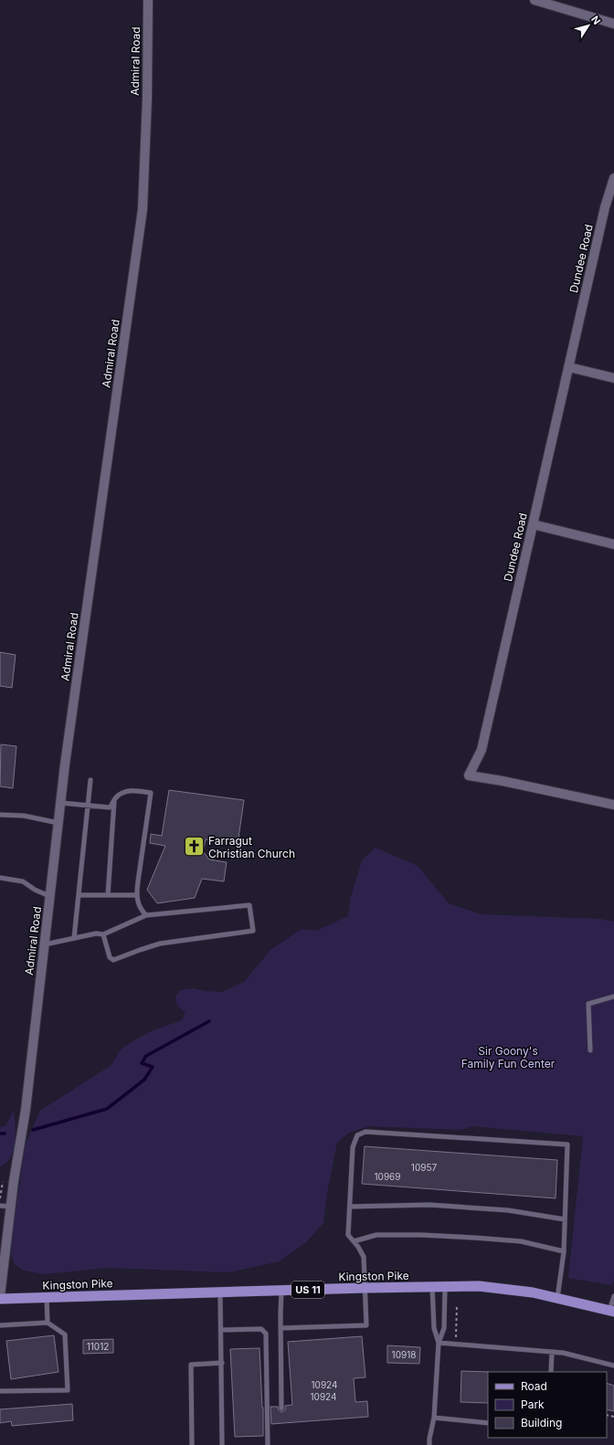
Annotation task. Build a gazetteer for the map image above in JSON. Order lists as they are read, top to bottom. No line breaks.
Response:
{"streets":{"main road":["Kingston Pike","US 11"],"street":["Admiral Road","Dundee Road"]},"crossings":[["Admiral Road","Kingston Pike"]],"parks":["Sir Goony's Family Fun Center"],"places":{"church":["Farragut Christian Church"]},"house_numbers":["10957","10969","11012","10918","10924","10924"],"legend":["Road","Park","Building"],"north":"top right"}
